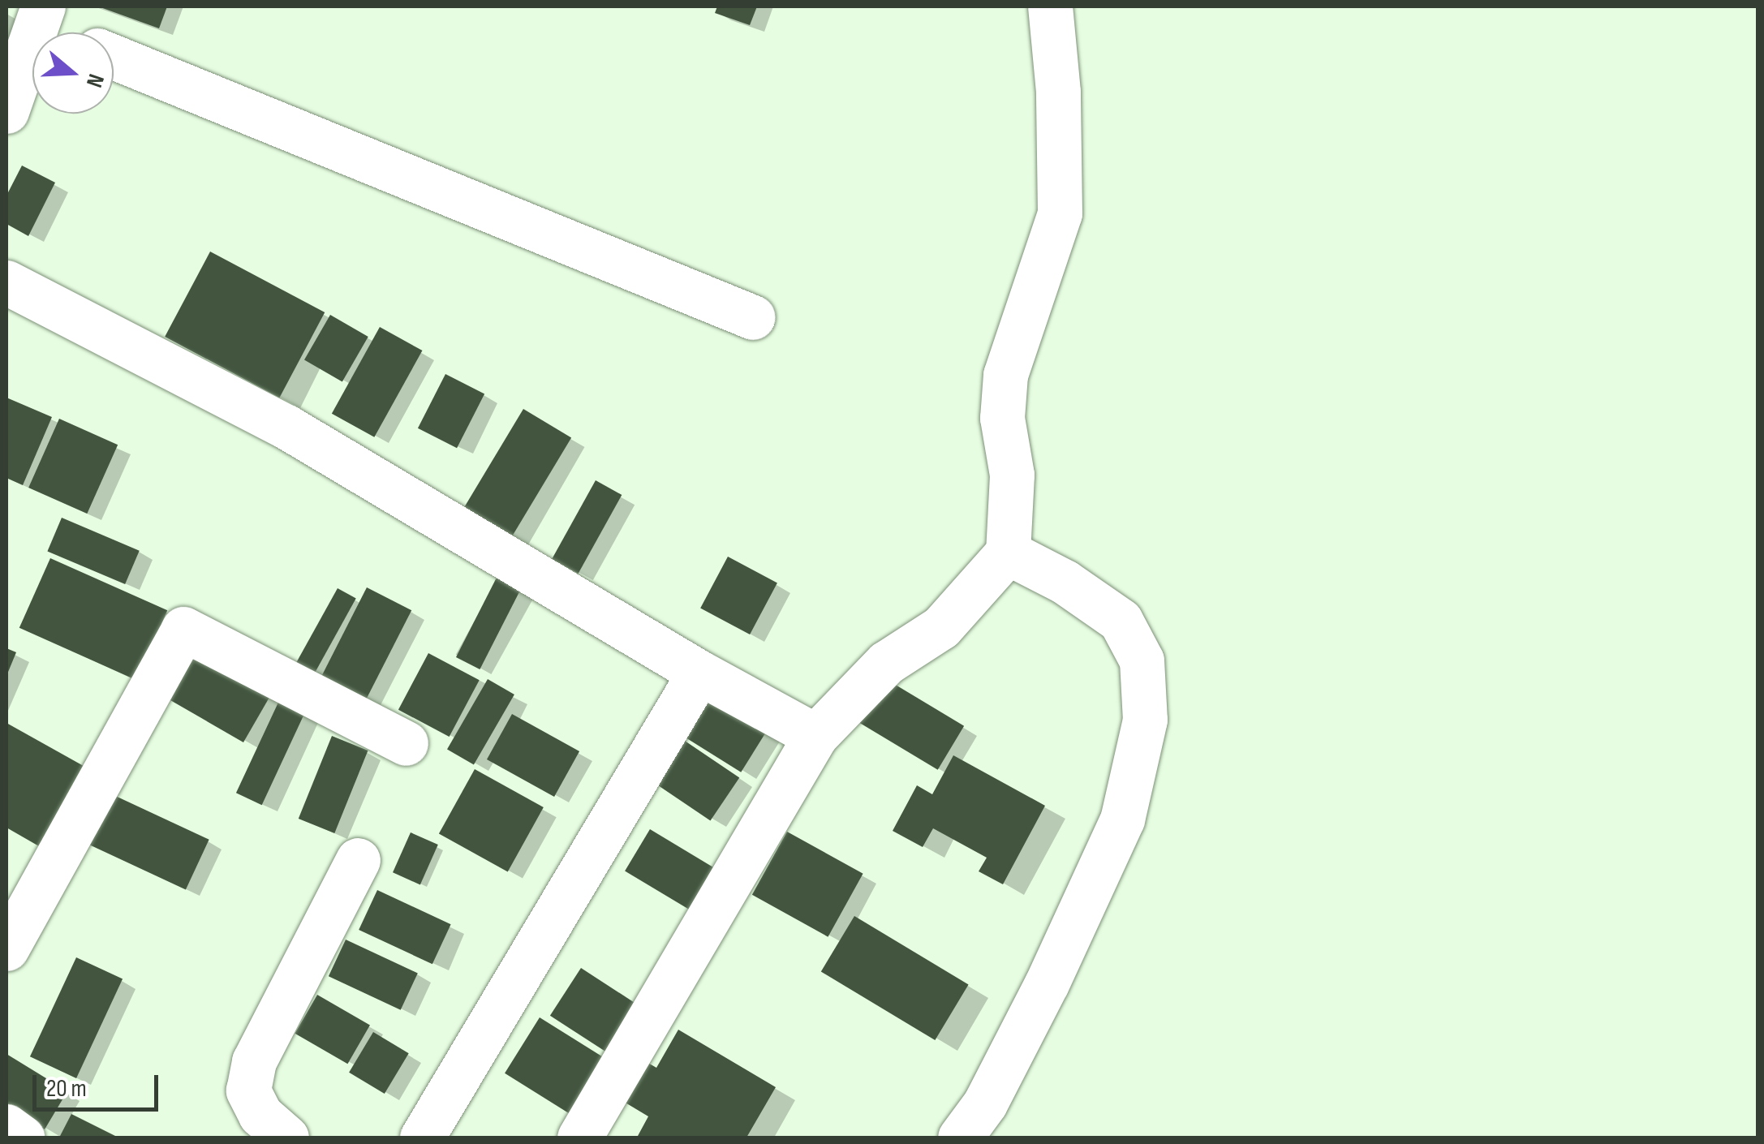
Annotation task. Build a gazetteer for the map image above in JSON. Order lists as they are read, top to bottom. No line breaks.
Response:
{"scale_bar":"20 m","north":"right"}
